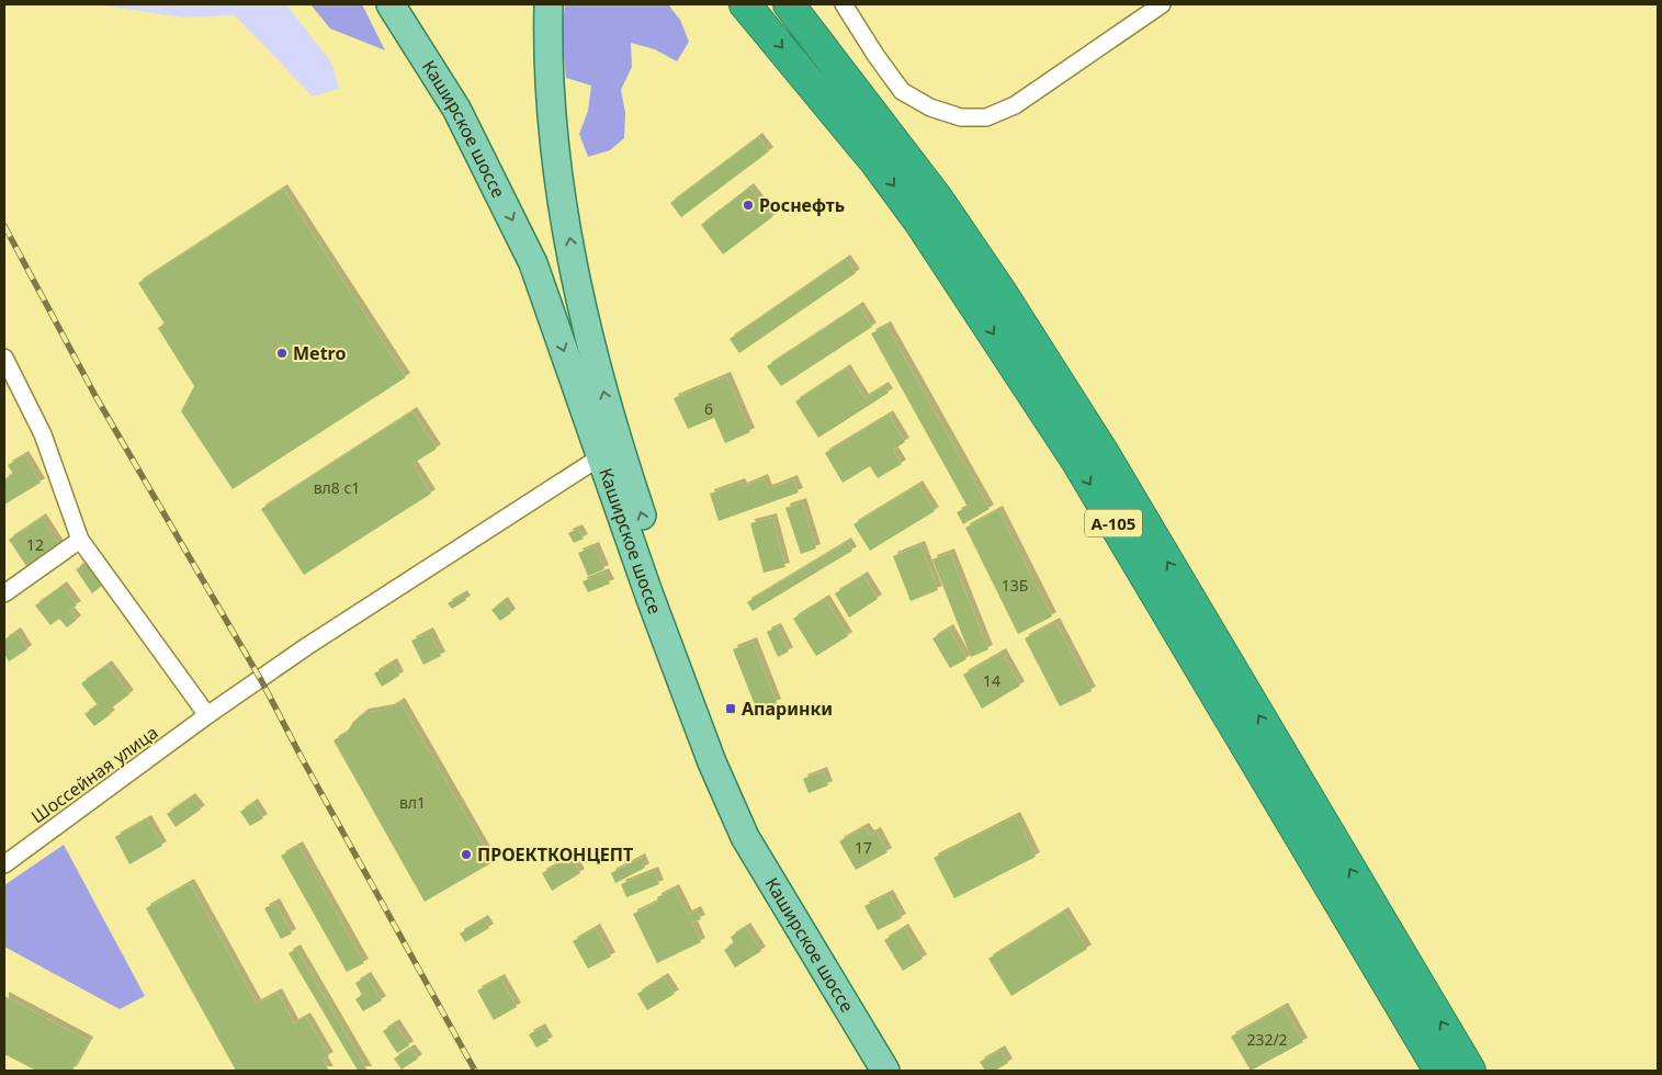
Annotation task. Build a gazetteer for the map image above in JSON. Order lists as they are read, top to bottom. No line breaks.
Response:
{"streets":{"highway":["А-105"],"main road":["Каширское шоссе"],"street":["Шоссейная улица"]},"crossings":[["Каширское шоссе","Шоссейная улица"]],"places":{"other":["Роснефть","Metro","ПРОЕКТКОНЦЕПТ"],"transit":["Апаринки"]},"house_numbers":["6","вл8 с1","12","13Б","14","вл1","17","232/2"]}
